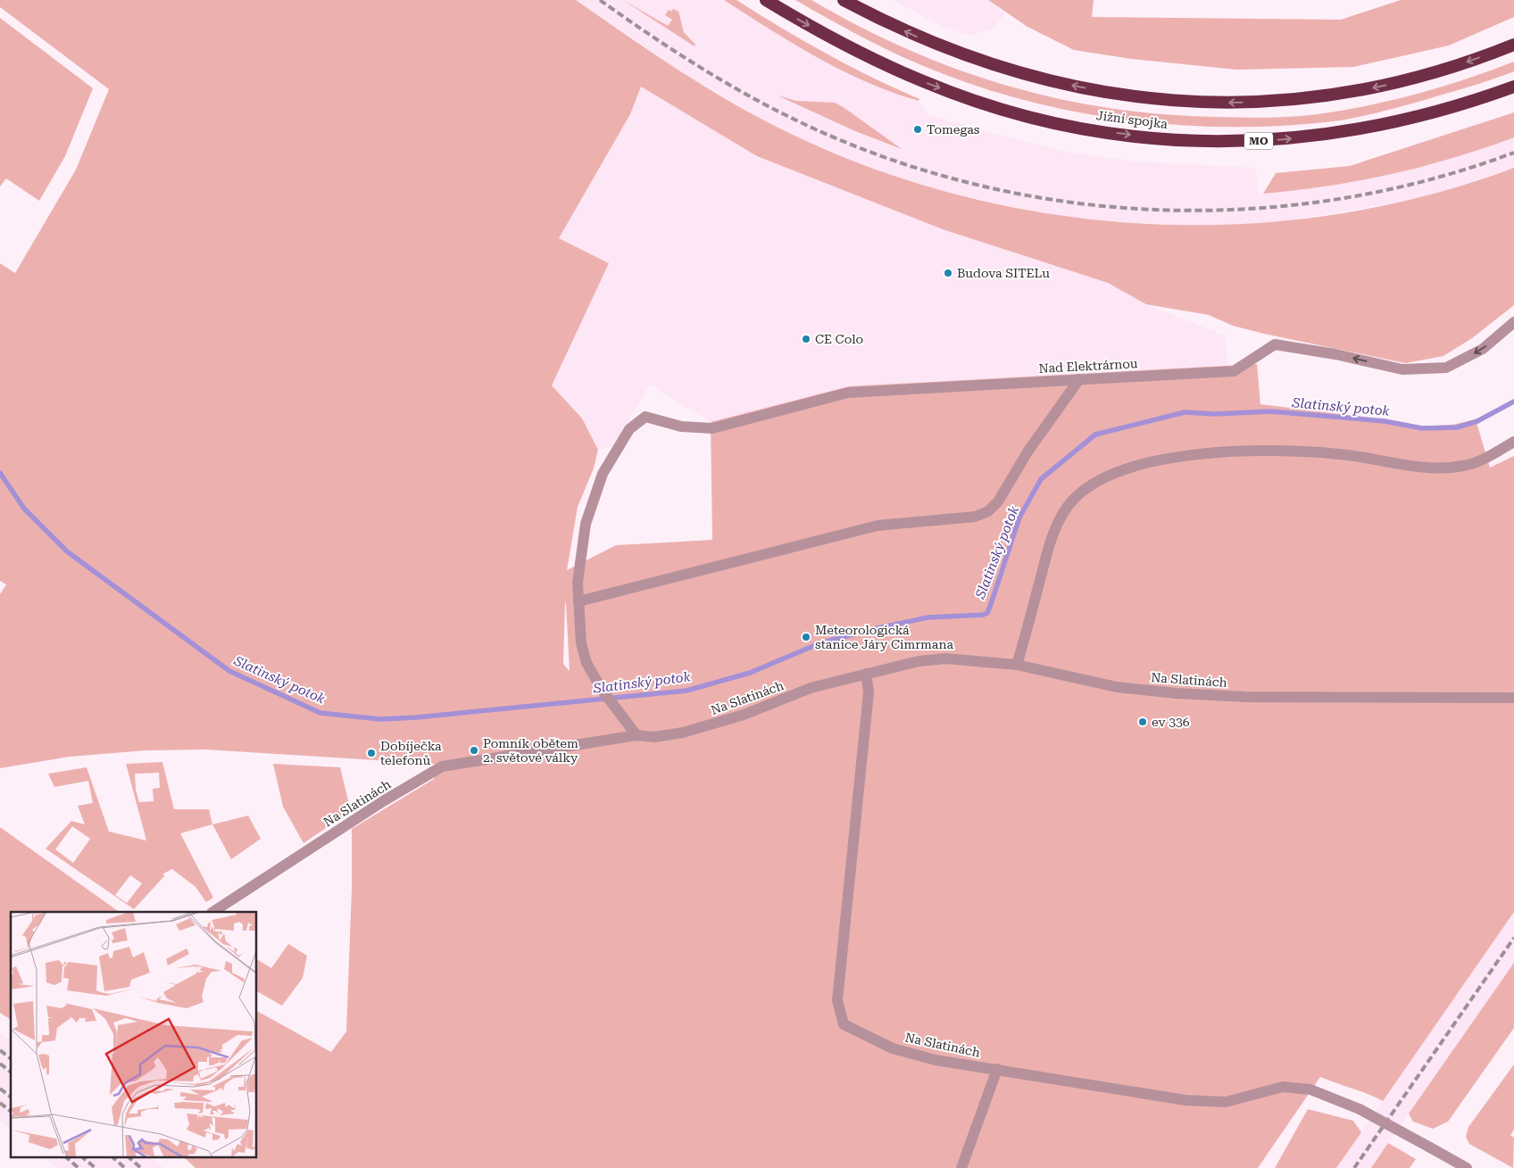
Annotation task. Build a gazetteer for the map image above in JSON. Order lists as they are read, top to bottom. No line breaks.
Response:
{"streets":{"highway":["Jižní spojka","MO"],"street":["Nad Elektrárnou","Na Slatinách"]},"one_way":["Nad Elektrárnou"],"water":["Slatinský potok"],"places":["Tomegas","Budova SITELu","CE Colo","Meteorologická stanice Járy Cimrmana","ev 336","Pomník obětem 2. světové války","Dobíječka telefonů"]}
